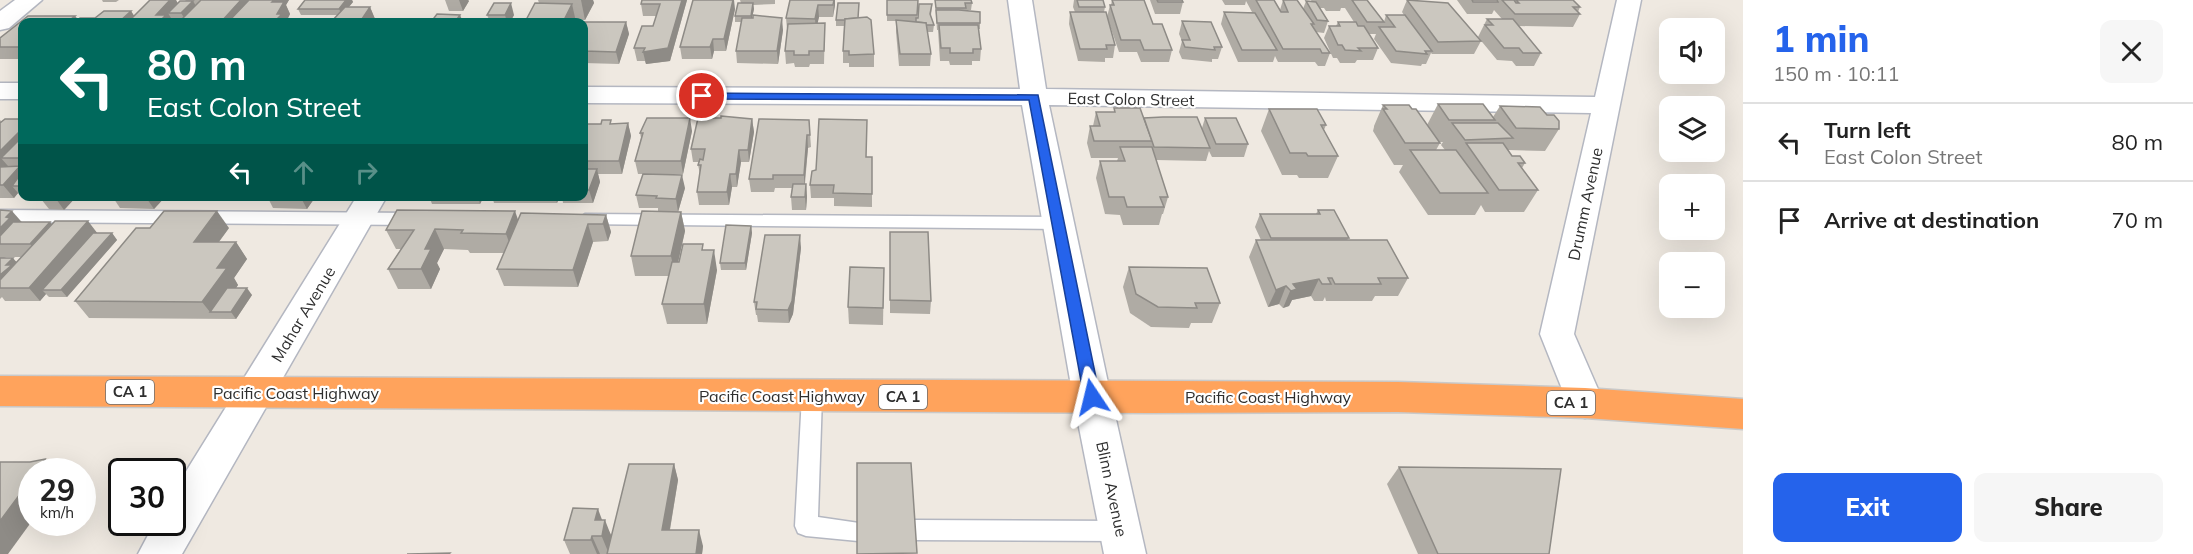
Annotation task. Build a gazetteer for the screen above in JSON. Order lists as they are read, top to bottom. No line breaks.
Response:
{"streets":{"highway":["CA 1","Pacific Coast Highway"],"street":["East Colon Street","Drumm Avenue","Mahar Avenue","Blinn Avenue"]},"crossings":[["East Colon Street","Drumm Avenue"],["East Colon Street","Blinn Avenue"],["Drumm Avenue","Pacific Coast Highway"],["Mahar Avenue","Pacific Coast Highway"],["Pacific Coast Highway","Blinn Avenue"]],"page":{"heading":["1 min","150 m · 10:11"],"map_buttons":["+","−"],"turn":["80 m","East Colon Street"],"list":[{"name":"Turn left","note":"East Colon Street","value":"80 m"},{"name":"Arrive at destination","value":"70 m"}],"speed":"29 km/h","limit":"30","buttons":["Exit","Share"]}}
